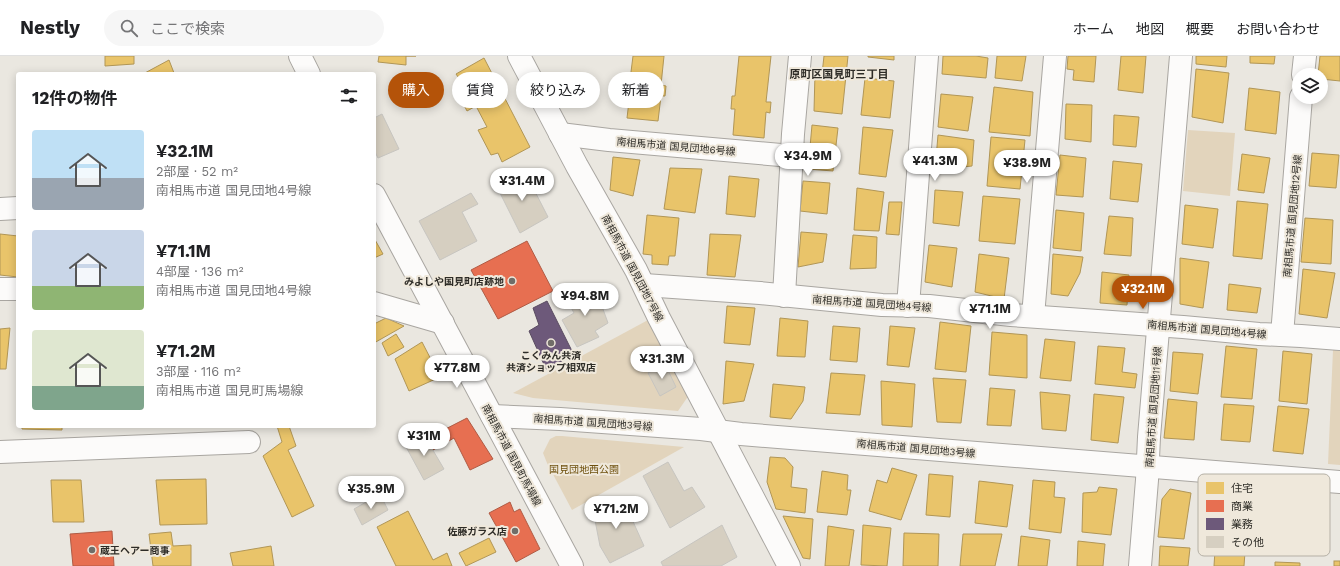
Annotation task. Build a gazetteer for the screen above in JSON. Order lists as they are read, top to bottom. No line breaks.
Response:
{"streets":{"street":["南相馬市道 国見団地6号線","南相馬市道 国見団地12号線","南相馬市道 国見団地7号線","南相馬市道 国見団地4号線","南相馬市道 国見団地11号線","南相馬市道 国見団地3号線","南相馬市道 国見町馬場線"]},"crossings":[["南相馬市道 国見団地6号線","南相馬市道 国見団地7号線"],["南相馬市道 国見団地12号線","南相馬市道 国見団地4号線"],["南相馬市道 国見団地7号線","南相馬市道 国見団地4号線"],["南相馬市道 国見団地7号線","南相馬市道 国見団地3号線"],["南相馬市道 国見団地4号線","南相馬市道 国見団地11号線"],["南相馬市道 国見団地11号線","南相馬市道 国見団地3号線"],["南相馬市道 国見団地3号線","南相馬市道 国見町馬場線"]],"districts":["原町区国見町三丁目"],"parks":["国見団地西公園"],"places":["みよしや国見町店跡地","こくみん共済 共済ショップ相双店","佐藤ガラス店","蔵王ヘアー商事"],"legend":["住宅","商業","業務","その他"],"page":{"header":"Nestly","search":"ここで検索","nav":["ホーム","地図","概要","お問い合わせ"],"chip":["購入","賃貸","絞り込み","新着"],"heading":"12件の物件","list":[{"name":"¥32.1M","note":"2部屋 · 52 m² · 南相馬市道 国見団地4号線"},{"name":"¥71.1M","note":"4部屋 · 136 m² · 南相馬市道 国見団地4号線"},{"name":"¥71.2M","note":"3部屋 · 116 m² · 南相馬市道 国見町馬場線"}],"price":["¥34.9M","¥41.3M","¥38.9M","¥31.4M","¥32.1M","¥94.8M","¥71.1M","¥31.3M","¥77.8M","¥31M","¥35.9M","¥71.2M"]}}
